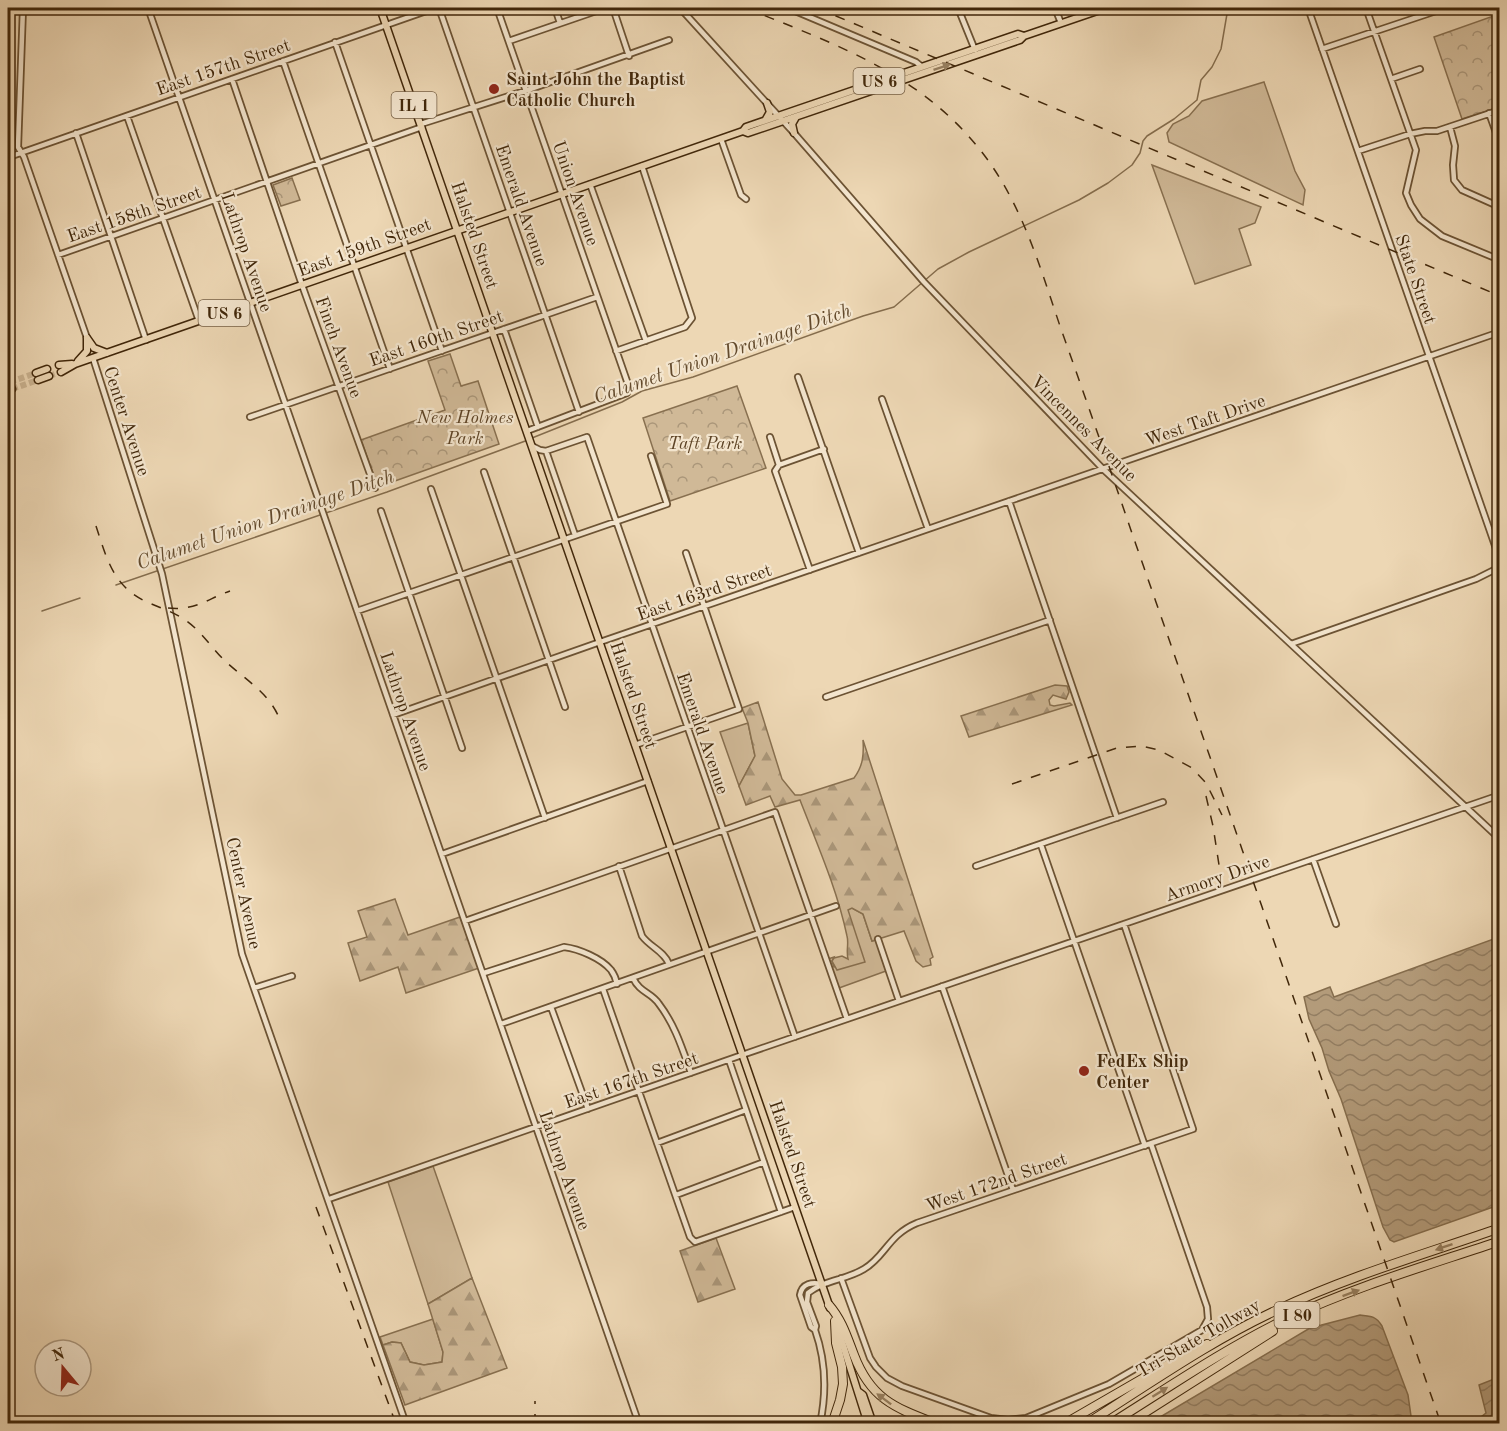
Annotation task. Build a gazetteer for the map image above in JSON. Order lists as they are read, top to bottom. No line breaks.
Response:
{"streets":{"highway":["I 80","Tri-State Tollway"],"main road":["US 6","IL 1","Halsted Street","East 159th Street"],"street":["East 157th Street","Union Avenue","Emerald Avenue","East 158th Street","Lathrop Avenue","State Street","East 160th Street","Finch Avenue","West Taft Drive","Center Avenue","Vincennes Avenue","East 163rd Street","Armory Drive","East 167th Street","West 172nd Street"]},"crossings":[["East 157th Street","Emerald Avenue"],["East 157th Street","Halsted Street"],["East 157th Street","Lathrop Avenue"],["East 157th Street","Finch Avenue"],["US 6","East 159th Street"],["US 6","Vincennes Avenue"],["Union Avenue","Emerald Avenue"],["Union Avenue","East 158th Street"],["Union Avenue","East 159th Street"],["Union Avenue","East 160th Street"],["Emerald Avenue","East 158th Street"],["Emerald Avenue","East 159th Street"],["Emerald Avenue","East 160th Street"],["Emerald Avenue","East 163rd Street"],["Emerald Avenue","East 167th Street"],["East 158th Street","Halsted Street"],["East 158th Street","Lathrop Avenue"],["East 158th Street","Finch Avenue"],["Halsted Street","East 159th Street"],["Halsted Street","East 160th Street"],["Halsted Street","East 163rd Street"],["Halsted Street","East 167th Street"],["Halsted Street","West 172nd Street"],["East 159th Street","Lathrop Avenue"],["East 159th Street","Finch Avenue"],["East 159th Street","Center Avenue"],["Lathrop Avenue","East 160th Street"],["Lathrop Avenue","East 163rd Street"],["Lathrop Avenue","East 167th Street"],["State Street","West Taft Drive"],["East 160th Street","Finch Avenue"],["West Taft Drive","Vincennes Avenue"],["West Taft Drive","East 163rd Street"],["Center Avenue","East 167th Street"],["Vincennes Avenue","Armory Drive"],["Armory Drive","East 167th Street"],["Armory Drive","West 172nd Street"]],"water":["Calumet Union Drainage Ditch"],"parks":["New Holmes Park","Taft Park"],"places":["Saint John the Baptist Catholic Church","FedEx Ship Center"],"north":"top"}
